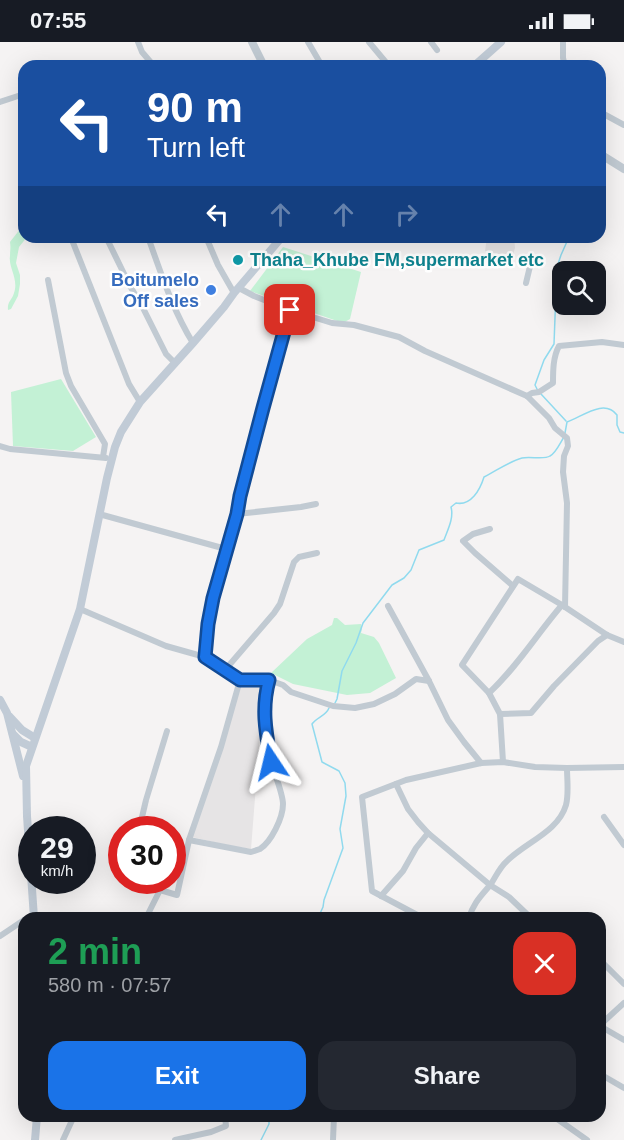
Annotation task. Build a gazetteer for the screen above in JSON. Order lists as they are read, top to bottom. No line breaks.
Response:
{"places":["Thaha_Khube FM,supermarket etc","Boitumelo Off sales"],"page":{"status":"07:55","turn":["90 m","Turn left"],"speed":"29 km/h","limit":"30","heading":["2 min","580 m · 07:57"],"buttons":["Exit","Share"]}}
